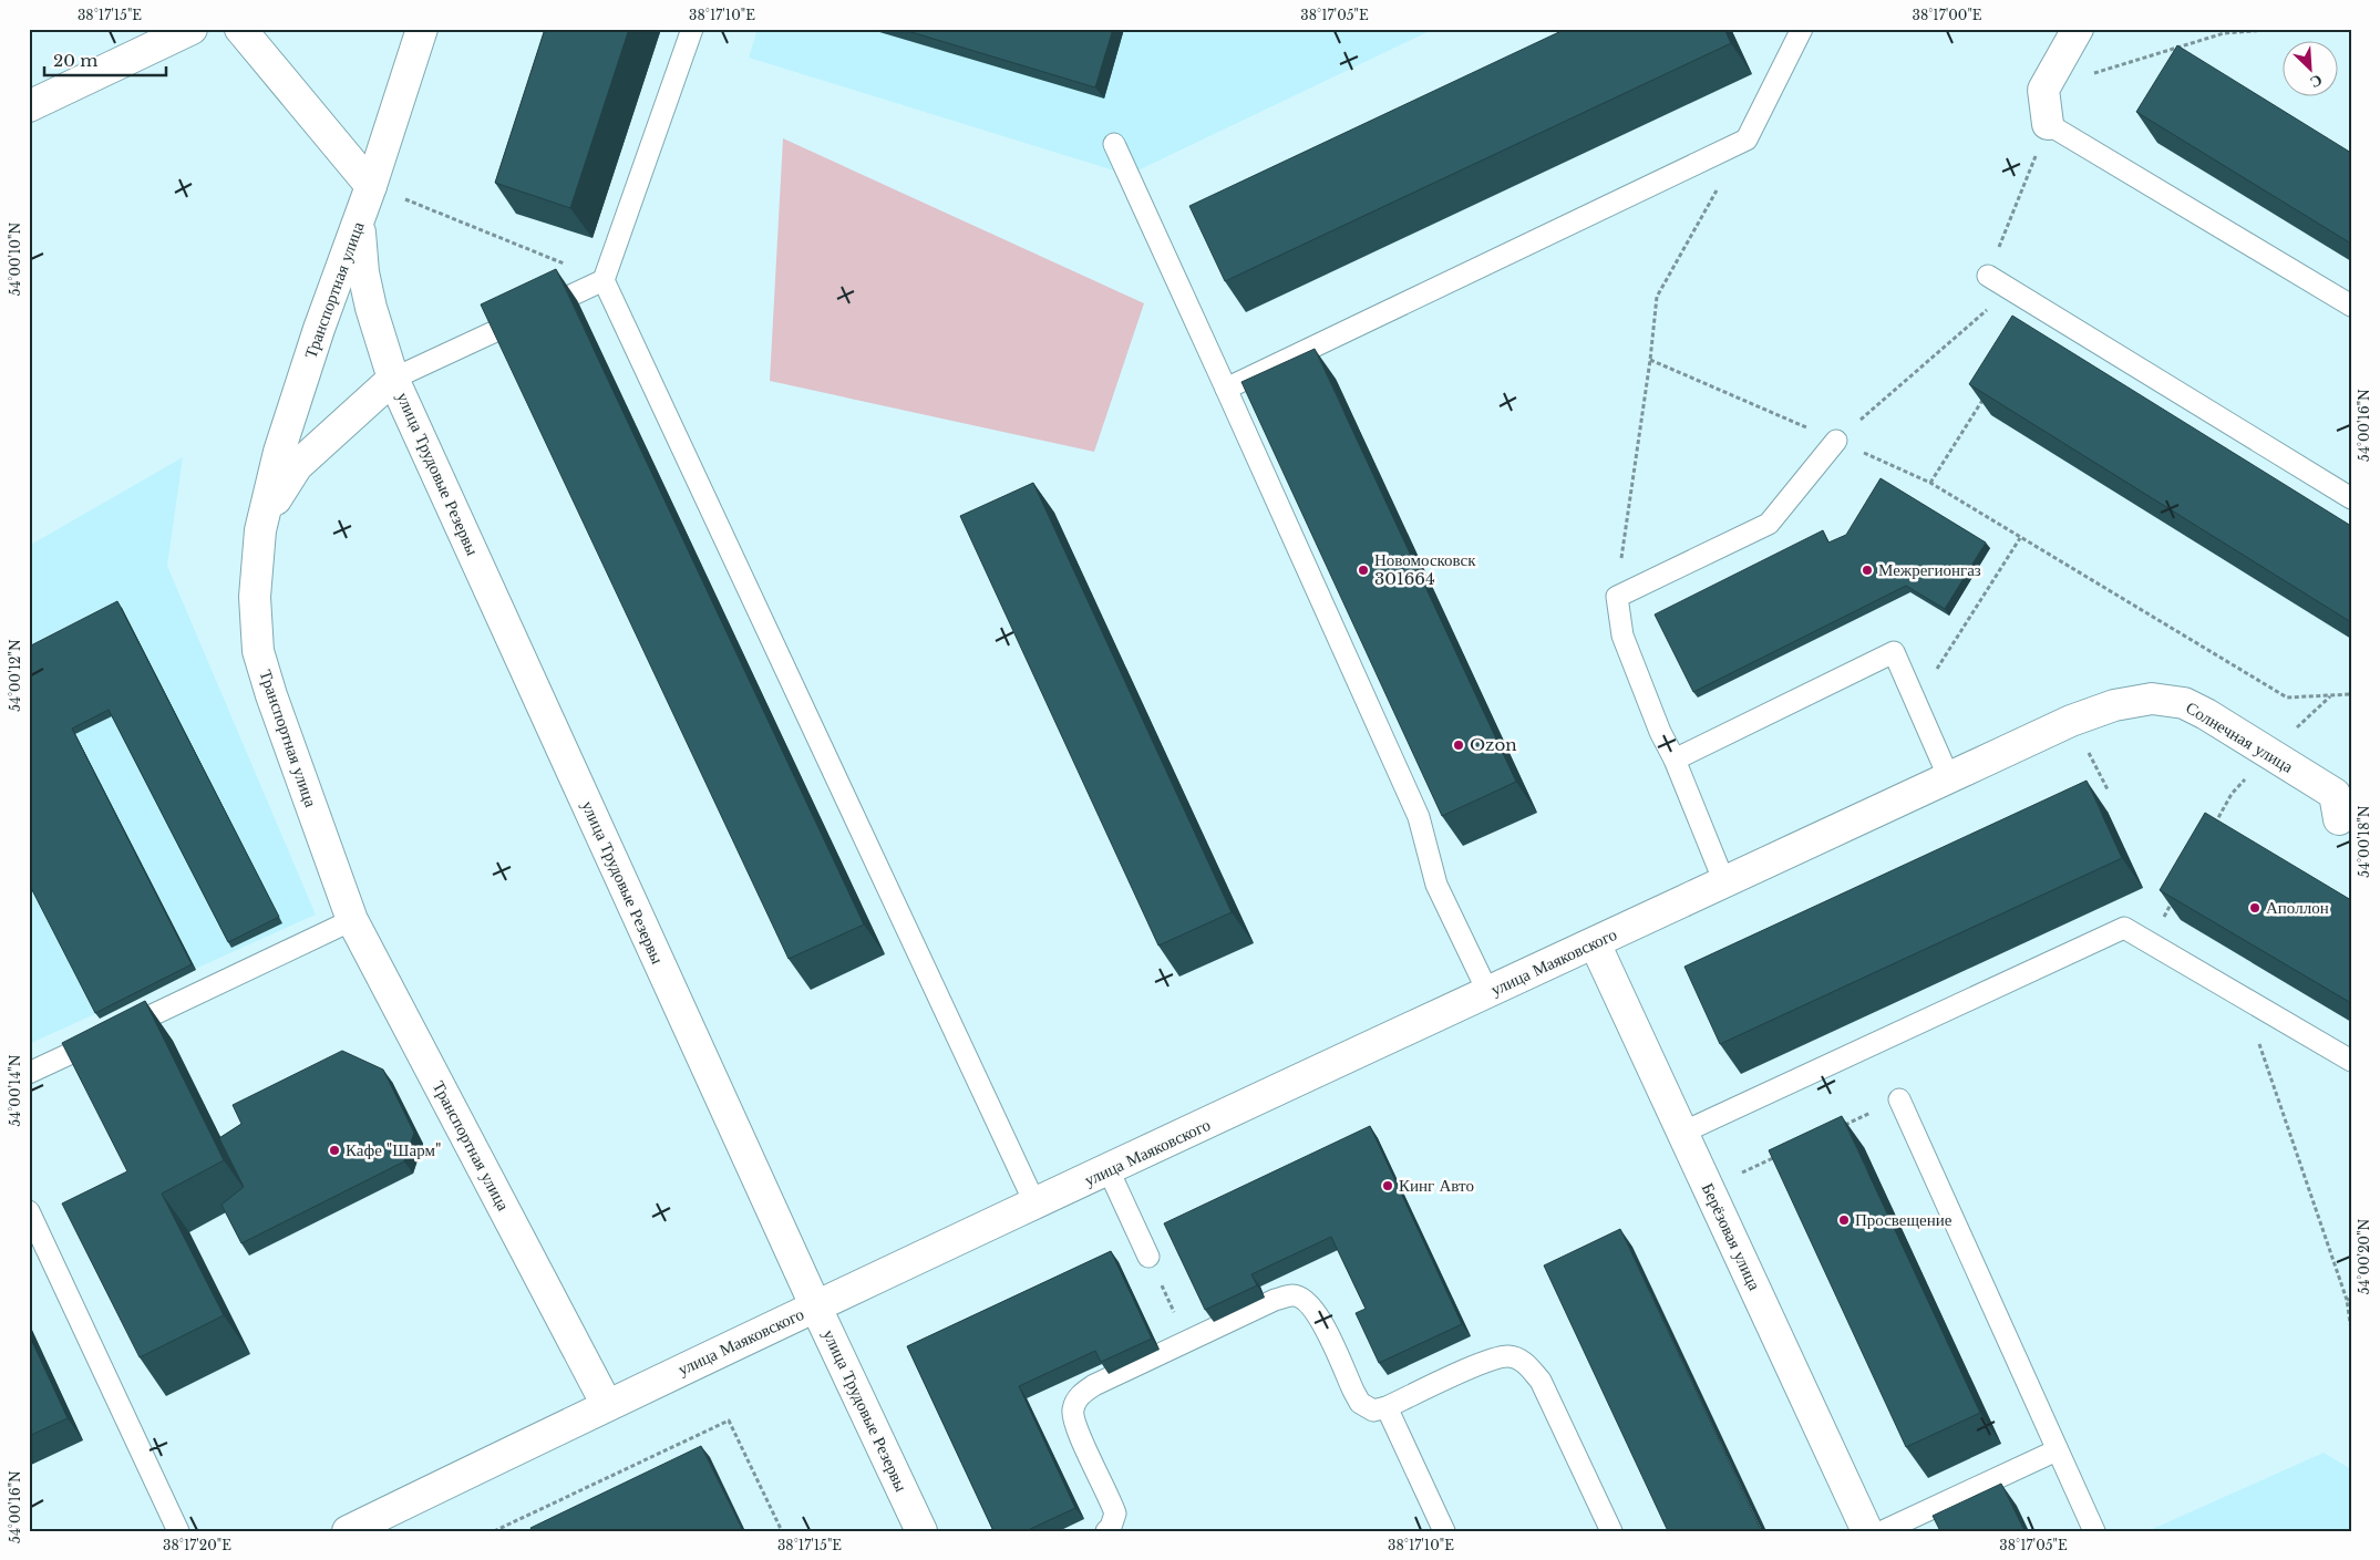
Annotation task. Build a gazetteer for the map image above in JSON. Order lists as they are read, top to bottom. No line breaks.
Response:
{"streets":{"street":["Транспортная улица","улица Трудовые Резервы","Солнечная улица","улица Маяковского","Берёзовая улица"]},"crossings":[["Транспортная улица","улица Трудовые Резервы"],["Транспортная улица","улица Маяковского"],["улица Трудовые Резервы","улица Маяковского"],["Солнечная улица","улица Маяковского"],["улица Маяковского","Берёзовая улица"]],"places":["Новомосковск 301664","Межрегионгаз","Ozon","Аполлон","Кафе \"Шарм\"","Кинг Авто","Просвещение"],"scale_bar":"20 m","north":"bottom right","coordinates":["38°17'15\"E","38°17'10\"E","38°17'05\"E","38°17'00\"E","54°00'10\"N","54°00'16\"N","54°00'12\"N","54°00'18\"N","54°00'14\"N","54°00'20\"N","38°17'20\"E"]}
